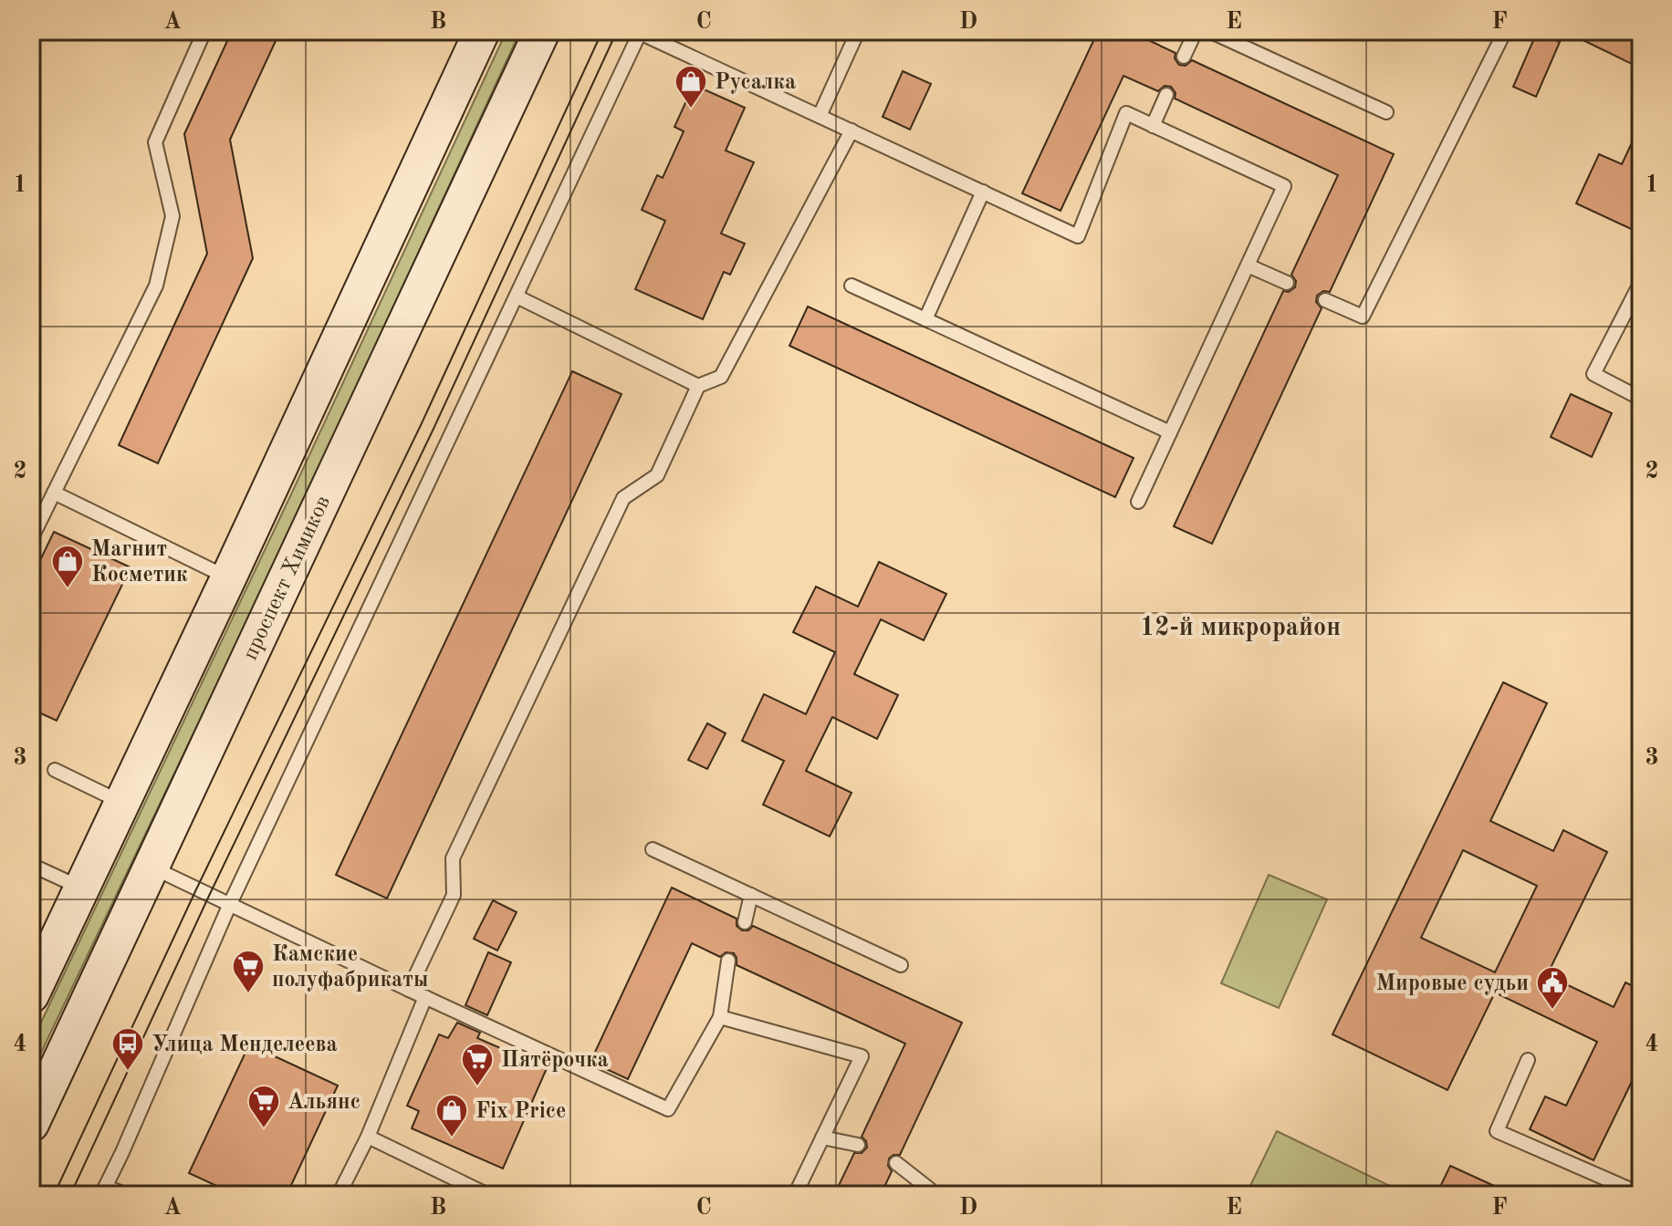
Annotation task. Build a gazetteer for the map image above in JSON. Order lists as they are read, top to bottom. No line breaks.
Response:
{"streets":{"main road":["проспект Химиков"]},"districts":["12-й микрорайон"],"places":{"shop":["Русалка","Магнит Косметик","Fix Price"],"supermarket":["Камские полуфабрикаты","Пятёрочка","Альянс"],"public building":["Мировые судьи"],"bus stop":["Улица Менделеева"]},"grid":{"columns":["A","B","C","D","E","F"],"rows":["1","2","3","4"]}}
